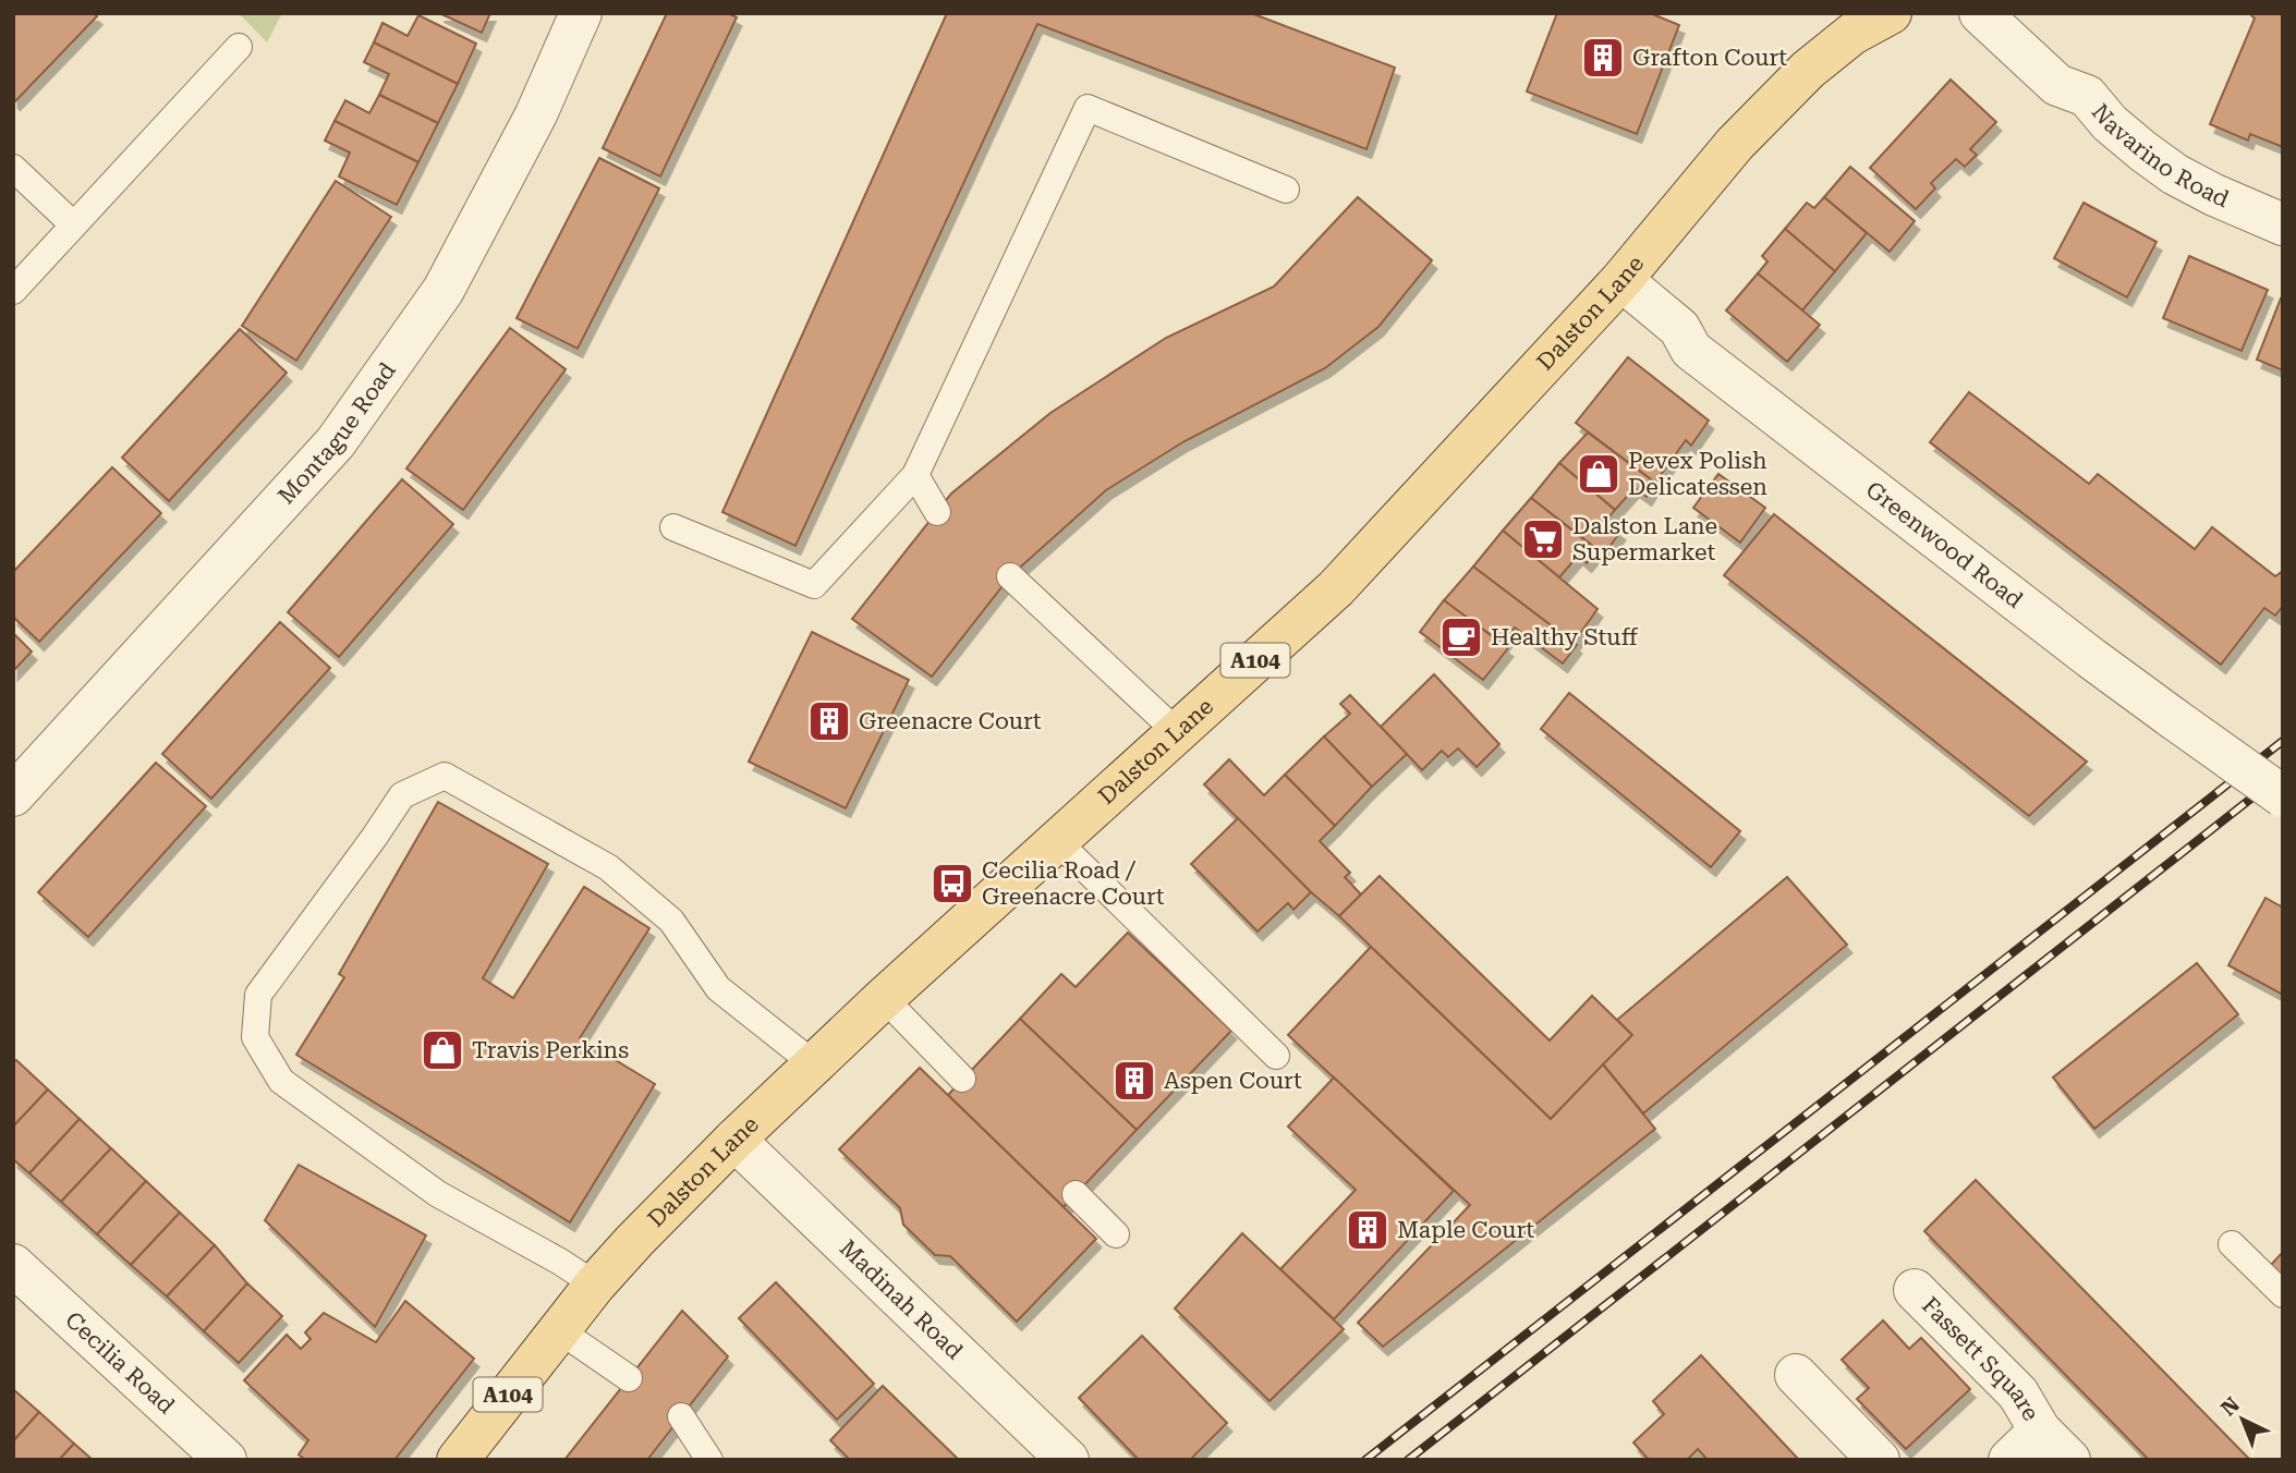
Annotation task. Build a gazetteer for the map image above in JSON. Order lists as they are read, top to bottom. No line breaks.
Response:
{"streets":{"main road":["Dalston Lane","A104"],"street":["Navarino Road","Montague Road","Greenwood Road","Madinah Road","Fassett Square","Cecilia Road"]},"crossings":[["Dalston Lane","Greenwood Road"],["Dalston Lane","Madinah Road"]],"places":{"building":["Grafton Court","Greenacre Court","Aspen Court","Maple Court"],"shop":["Pevex Polish Delicatessen","Travis Perkins"],"supermarket":["Dalston Lane Supermarket"],"cafe":["Healthy Stuff"],"bus stop":["Cecilia Road / Greenacre Court"]},"north":"top left"}
